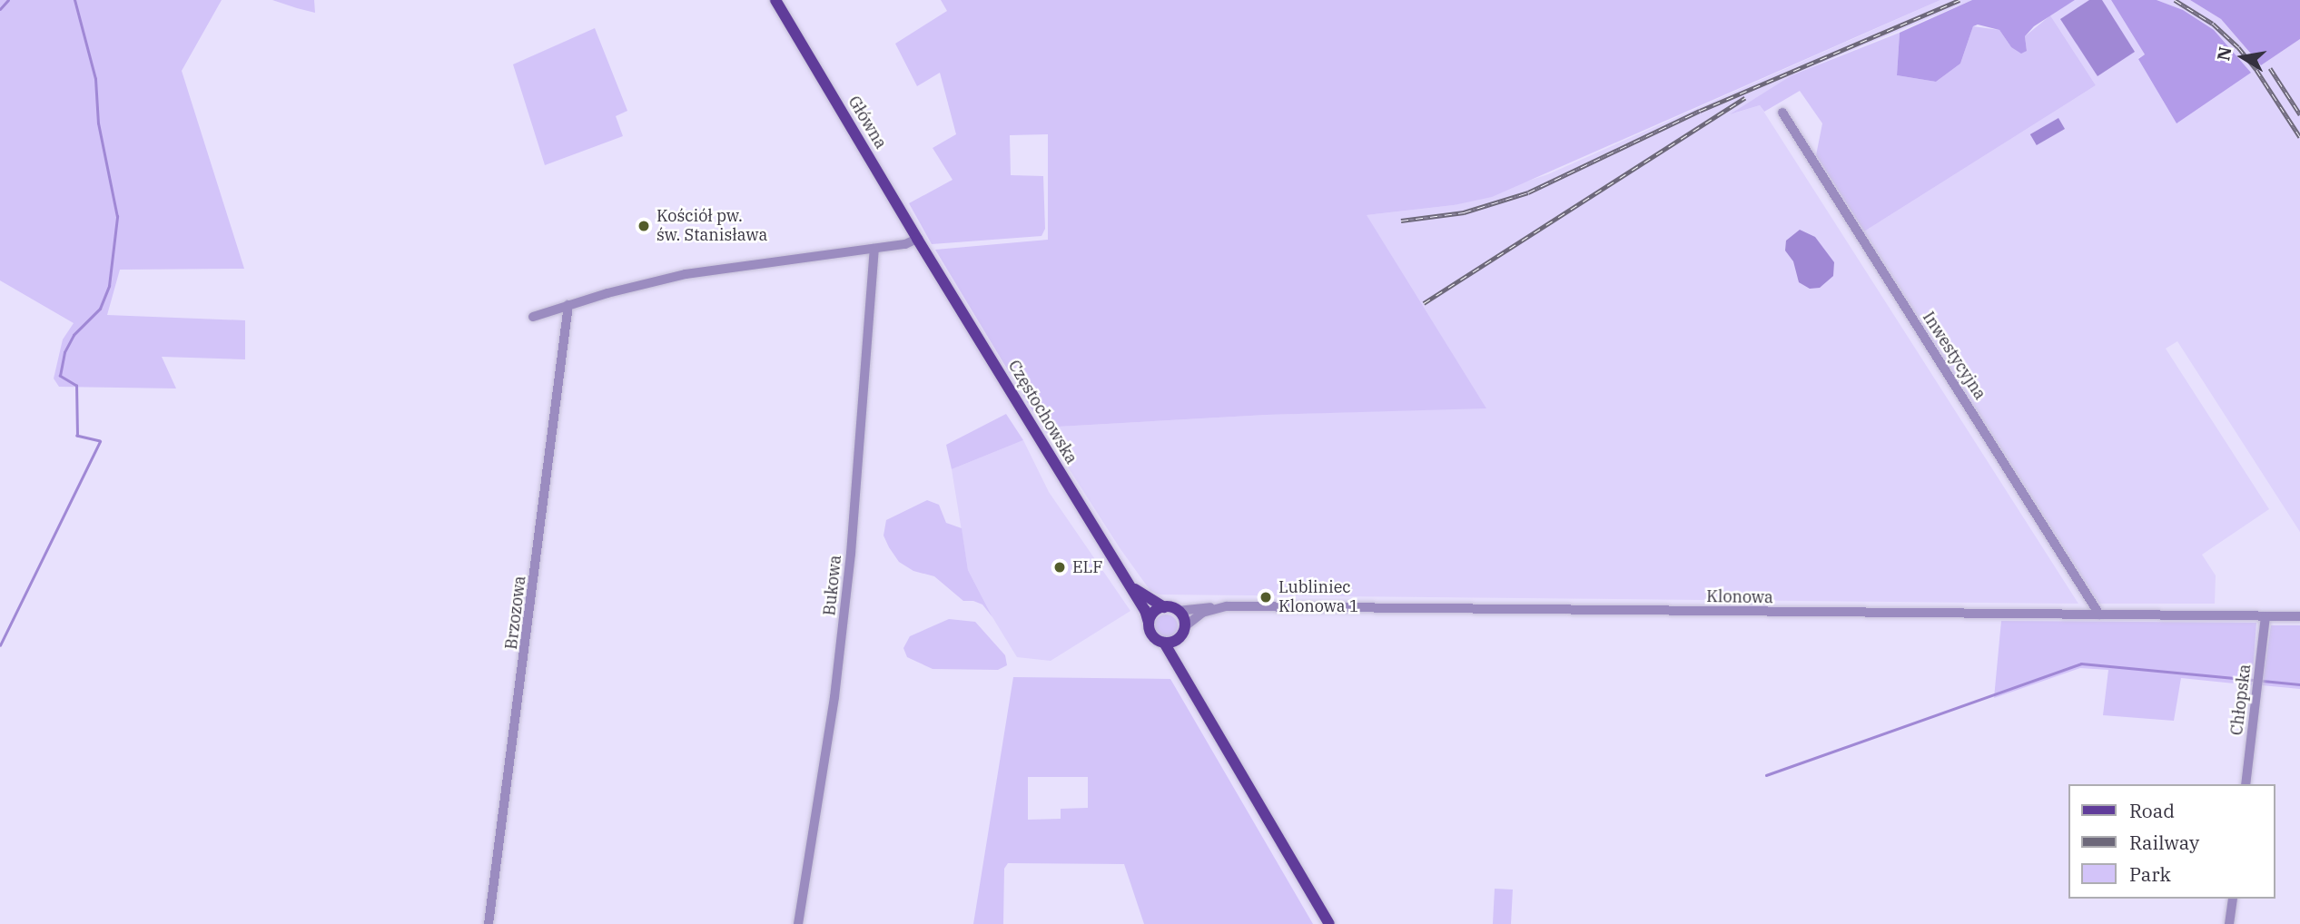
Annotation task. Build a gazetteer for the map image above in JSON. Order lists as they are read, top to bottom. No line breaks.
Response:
{"streets":{"main road":["Główna","Częstochowska"],"street":["Inwestycyjna","Bukowa","Klonowa","Brzozowa","Chłopska"]},"crossings":[["Główna","Częstochowska"],["Inwestycyjna","Klonowa"],["Częstochowska","Klonowa"],["Klonowa","Chłopska"]],"places":["Kościół pw. św. Stanisława","ELF","Lubliniec Klonowa 1"],"legend":["Road","Railway","Park"],"north":"left"}
